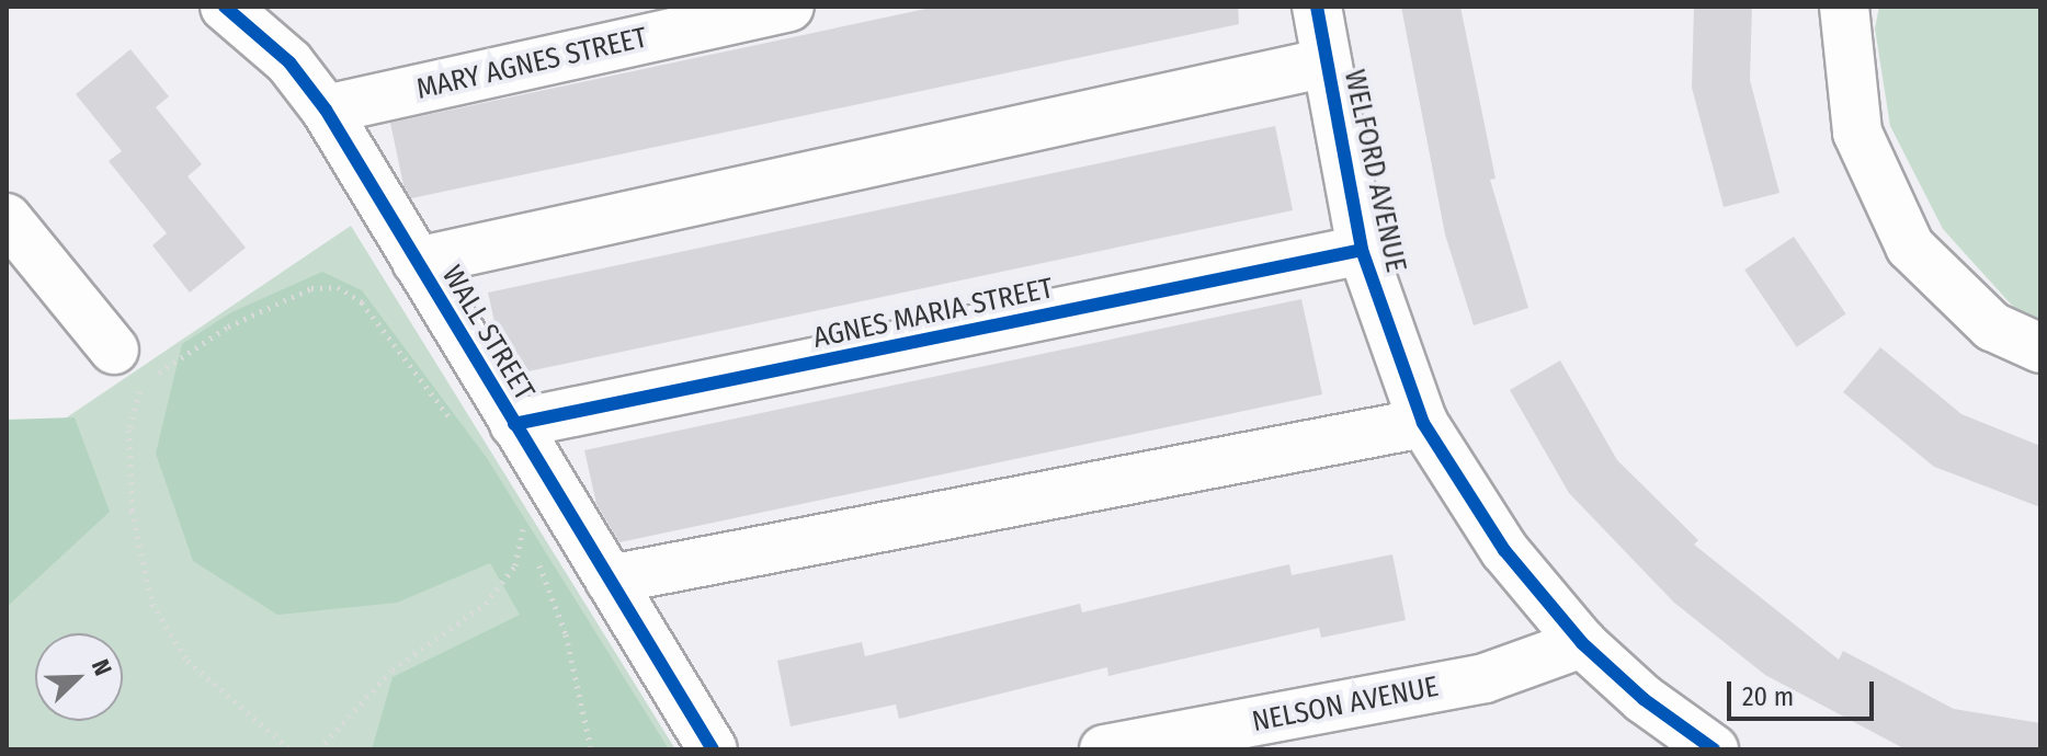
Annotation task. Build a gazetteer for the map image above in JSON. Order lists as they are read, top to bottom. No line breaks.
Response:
{"streets":{"street":["MARY AGNES STREET","WELFORD AVENUE","AGNES MARIA STREET","WALL STREET","NELSON AVENUE"]},"crossings":[["MARY AGNES STREET","WALL STREET"],["WELFORD AVENUE","AGNES MARIA STREET"],["WELFORD AVENUE","NELSON AVENUE"],["AGNES MARIA STREET","WALL STREET"]],"scale_bar":"20 m","north":"top right"}
